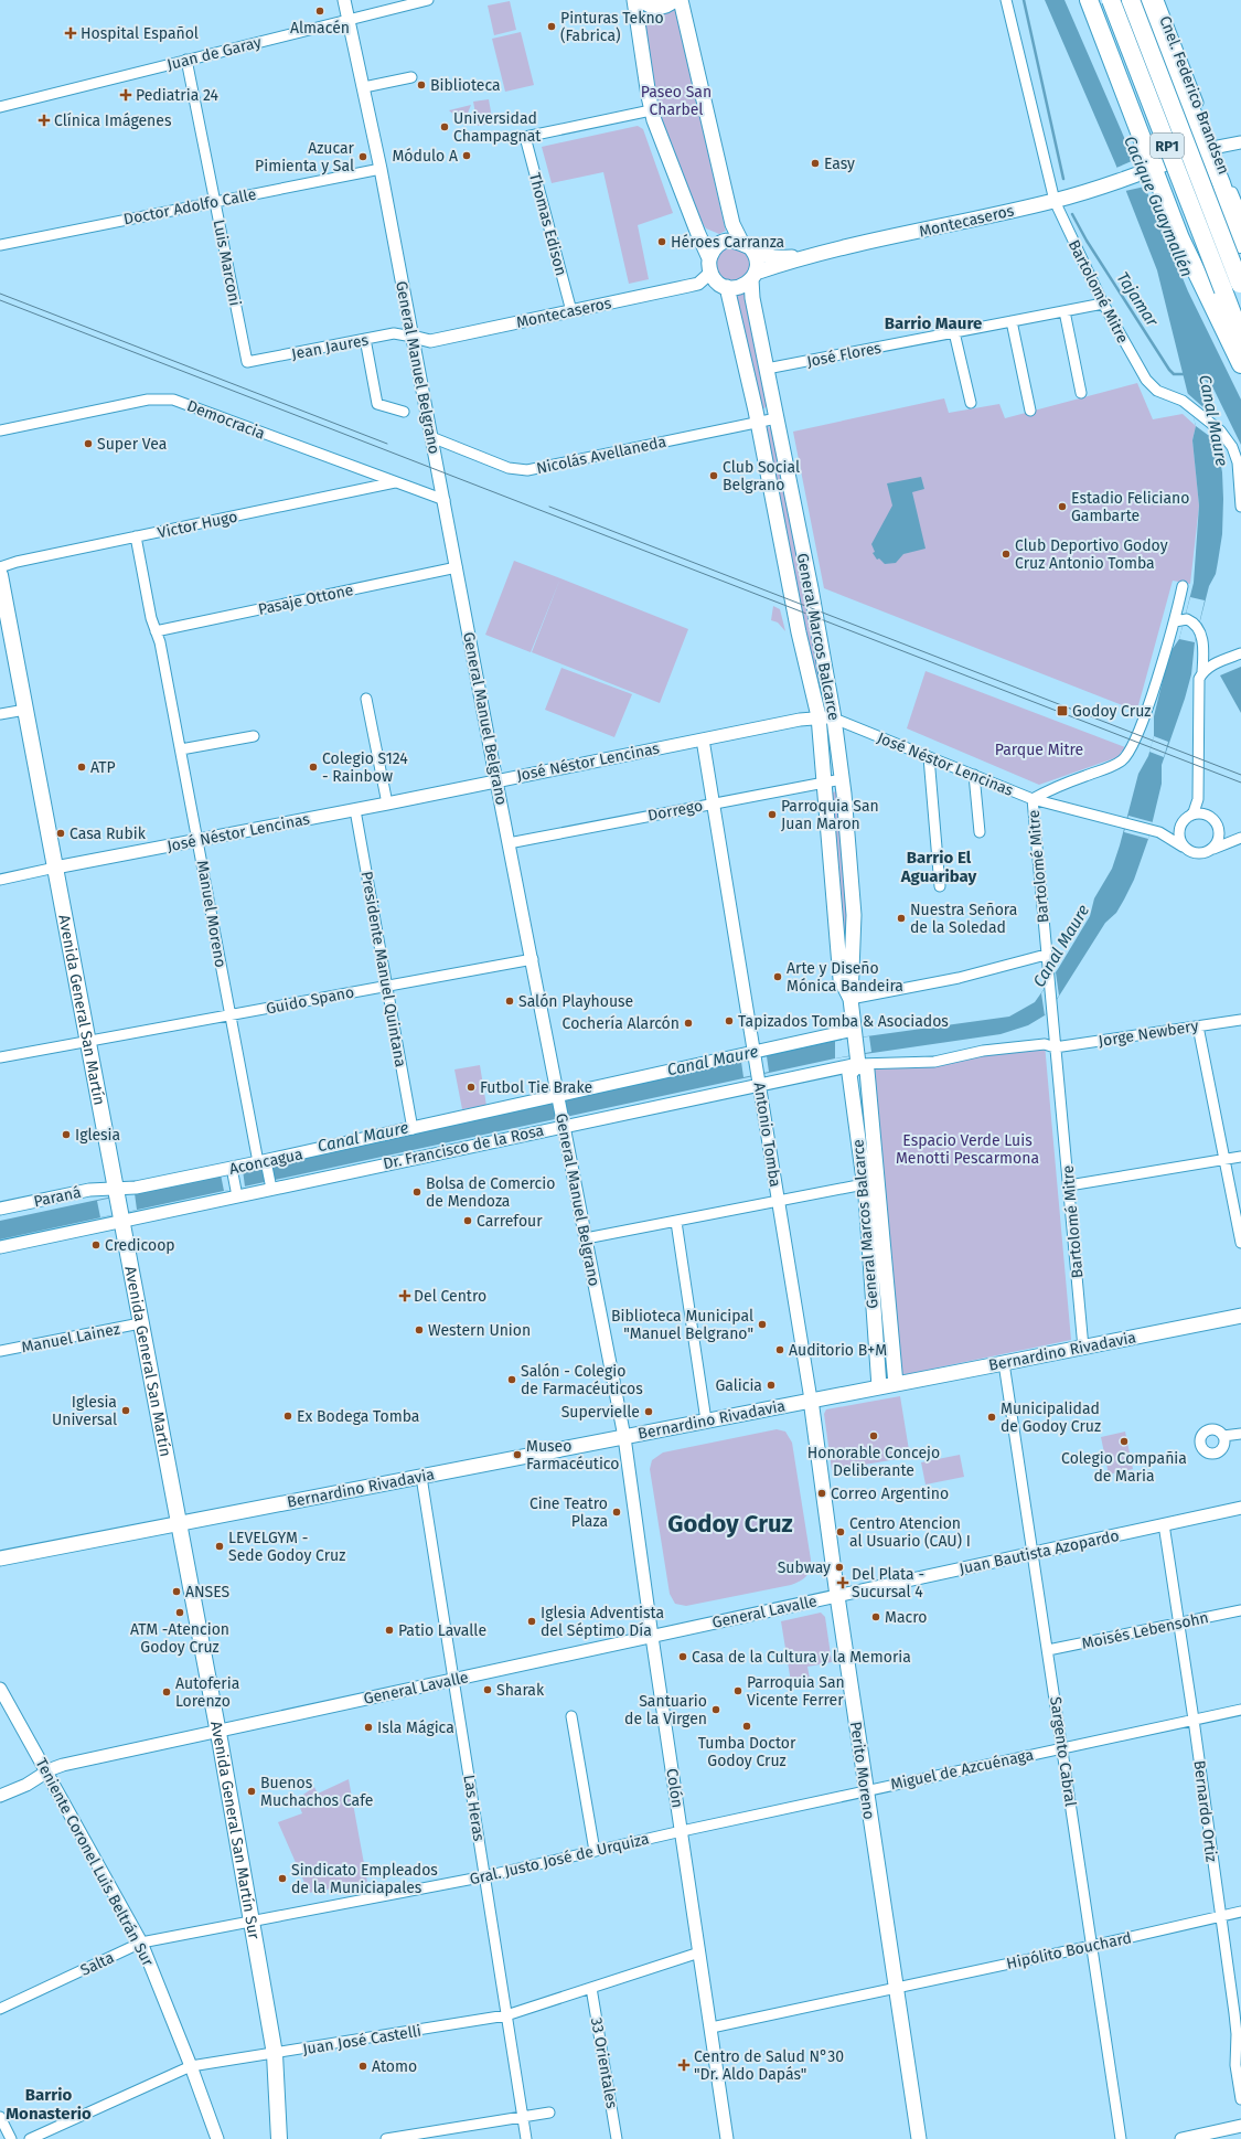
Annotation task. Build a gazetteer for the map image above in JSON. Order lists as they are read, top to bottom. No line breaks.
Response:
{"streets":{"highway":["RP1"],"main road":["Montecaseros","General Marcos Balcarce","Avenida General San Martín","Bernardino Rivadavia","Perito Moreno","Avenida General San Martín Sur"],"street":["Juan de Garay","Cnel. Federico Brandsen","Doctor Adolfo Calle","Thomas Edison","Luis Marconi","Bartolomé Mitre","Jean Jaures","José Flores","General Manuel Belgrano","Democracia","Nicolás Avellaneda","Victor Hugo","Pasaje Ottone","José Néstor Lencinas","Dorrego","Manuel Moreno","Presidente Manuel Quintana","Guido Spano","Jorge Newbery","Antonio Tomba","Dr. Francisco de la Rosa","Aconcagua","Paraná","Manuel Lainez","Juan Bautista Azopardo","General Lavalle","Moisés Lebensohn","Sargento Cabral","Miguel de Azcuénaga","Colón","Las Heras","Bernardo Ortiz","Gral. Justo José de Urquiza","Teniente Coronel Luis Beltrán Sur","Hipólito Bouchard","Salta","Juan José Castelli","33 Orientales"]},"crossings":[["Juan de Garay","Luis Marconi"],["Juan de Garay","General Manuel Belgrano"],["Cnel. Federico Brandsen","Montecaseros"],["Doctor Adolfo Calle","Luis Marconi"],["Doctor Adolfo Calle","General Manuel Belgrano"],["Montecaseros","Thomas Edison"],["Montecaseros","Bartolomé Mitre"],["Montecaseros","Jean Jaures"],["Montecaseros","General Manuel Belgrano"],["Montecaseros","General Marcos Balcarce"],["Luis Marconi","Jean Jaures"],["Bartolomé Mitre","José Flores"],["Bartolomé Mitre","José Néstor Lencinas"],["Bartolomé Mitre","Jorge Newbery"],["Bartolomé Mitre","Bernardino Rivadavia"],["Jean Jaures","General Manuel Belgrano"],["José Flores","General Marcos Balcarce"],["General Manuel Belgrano","Democracia"],["General Manuel Belgrano","Nicolás Avellaneda"],["General Manuel Belgrano","Pasaje Ottone"],["General Manuel Belgrano","José Néstor Lencinas"],["General Manuel Belgrano","Dorrego"],["General Manuel Belgrano","Guido Spano"],["General Manuel Belgrano","Dr. Francisco de la Rosa"],["General Manuel Belgrano","Aconcagua"],["General Manuel Belgrano","Bernardino Rivadavia"],["General Manuel Belgrano","Colón"],["Democracia","Victor Hugo"],["Nicolás Avellaneda","General Marcos Balcarce"],["Victor Hugo","Manuel Moreno"],["Pasaje Ottone","Manuel Moreno"],["General Marcos Balcarce","José Néstor Lencinas"],["General Marcos Balcarce","Dorrego"],["General Marcos Balcarce","Jorge Newbery"],["General Marcos Balcarce","Dr. Francisco de la Rosa"],["General Marcos Balcarce","Aconcagua"],["General Marcos Balcarce","Bernardino Rivadavia"],["José Néstor Lencinas","Manuel Moreno"],["José Néstor Lencinas","Presidente Manuel Quintana"],["José Néstor Lencinas","Avenida General San Martín"],["José Néstor Lencinas","Antonio Tomba"],["Dorrego","Antonio Tomba"],["Manuel Moreno","Guido Spano"],["Manuel Moreno","Dr. Francisco de la Rosa"],["Manuel Moreno","Aconcagua"],["Presidente Manuel Quintana","Guido Spano"],["Presidente Manuel Quintana","Aconcagua"],["Guido Spano","Avenida General San Martín"],["Avenida General San Martín","Dr. Francisco de la Rosa"],["Avenida General San Martín","Aconcagua"],["Avenida General San Martín","Paraná"],["Avenida General San Martín","Manuel Lainez"],["Avenida General San Martín","Bernardino Rivadavia"],["Avenida General San Martín","Avenida General San Martín Sur"],["Jorge Newbery","Dr. Francisco de la Rosa"],["Antonio Tomba","Dr. Francisco de la Rosa"],["Antonio Tomba","Aconcagua"],["Antonio Tomba","Bernardino Rivadavia"],["Antonio Tomba","Perito Moreno"],["Aconcagua","Paraná"],["Bernardino Rivadavia","Sargento Cabral"],["Bernardino Rivadavia","Perito Moreno"],["Bernardino Rivadavia","Colón"],["Bernardino Rivadavia","Las Heras"],["Bernardino Rivadavia","Avenida General San Martín Sur"],["Juan Bautista Azopardo","General Lavalle"],["Juan Bautista Azopardo","Sargento Cabral"],["Juan Bautista Azopardo","Perito Moreno"],["Juan Bautista Azopardo","Bernardo Ortiz"],["General Lavalle","Perito Moreno"],["General Lavalle","Colón"],["General Lavalle","Las Heras"],["General Lavalle","Avenida General San Martín Sur"],["General Lavalle","Teniente Coronel Luis Beltrán Sur"],["Moisés Lebensohn","Sargento Cabral"],["Moisés Lebensohn","Bernardo Ortiz"],["Sargento Cabral","Miguel de Azcuénaga"],["Sargento Cabral","Hipólito Bouchard"],["Miguel de Azcuénaga","Perito Moreno"],["Miguel de Azcuénaga","Bernardo Ortiz"],["Miguel de Azcuénaga","Gral. Justo José de Urquiza"],["Perito Moreno","Gral. Justo José de Urquiza"],["Perito Moreno","Hipólito Bouchard"],["Colón","Gral. Justo José de Urquiza"],["Colón","Hipólito Bouchard"],["Colón","Juan José Castelli"],["Las Heras","Gral. Justo José de Urquiza"],["Las Heras","Juan José Castelli"],["Bernardo Ortiz","Hipólito Bouchard"],["Avenida General San Martín Sur","Gral. Justo José de Urquiza"],["Avenida General San Martín Sur","Salta"],["Avenida General San Martín Sur","Juan José Castelli"],["Gral. Justo José de Urquiza","Salta"],["Teniente Coronel Luis Beltrán Sur","Salta"],["Teniente Coronel Luis Beltrán Sur","Juan José Castelli"],["Juan José Castelli","33 Orientales"]],"districts":["Barrio Maure","Barrio El Aguaribay","Godoy Cruz","Barrio Monasterio"],"water":["Cacique Guaymallén","Tajamar","Canal Maure"],"parks":["Paseo San Charbel","Parque Mitre","Espacio Verde Luis Menotti Pescarmona"],"places":{"other":["Almacén","Pinturas Tekno (Fabrica)","Biblioteca","Universidad Champagnat","Módulo A","Azucar Pimienta y Sal","Easy","Héroes Carranza","Super Vea","Club Social Belgrano","Estadio Feliciano Gambarte","Club Deportivo Godoy Cruz Antonio Tomba","ATP","Colegio S124 - Rainbow","Parroquia San Juan Maron","Casa Rubik","Nuestra Señora de la Soledad","Arte y Diseño Mónica Bandeira","Salón Playhouse","Tapizados Tomba & Asociados","Cochería Alarcón","Futbol Tie Brake","Iglesia","Bolsa de Comercio de Mendoza","Carrefour","Credicoop","Biblioteca Municipal \"Manuel Belgrano\"","Western Union","Auditorio B+M","Salón - Colegio de Farmacéuticos","Galicia","Iglesia Universal","Supervielle","Ex Bodega Tomba","Municipalidad de Godoy Cruz","Honorable Concejo Deliberante","Colegio Compañia de Maria","Museo Farmacéutico","Correo Argentino","Cine Teatro Plaza","Centro Atencion al Usuario (CAU) I","LEVELGYM - Sede Godoy Cruz","Subway","ANSES","ATM -Atencion Godoy Cruz","Macro","Iglesia Adventista del Séptimo Día","Patio Lavalle","Casa de la Cultura y la Memoria","Sharak","Parroquia San Vicente Ferrer","Autoferia Lorenzo","Santuario de la Virgen","Tumba Doctor Godoy Cruz","Isla Mágica","Buenos Muchachos Cafe","Sindicato Empleados de la Municiapales","Atomo"],"health":["Hospital Español","Pediatria 24","Clínica Imágenes","Del Centro","Del Plata - Sucursal 4","Centro de Salud N°30 \"Dr. Aldo Dapás\""],"transit":["Godoy Cruz"]}}
